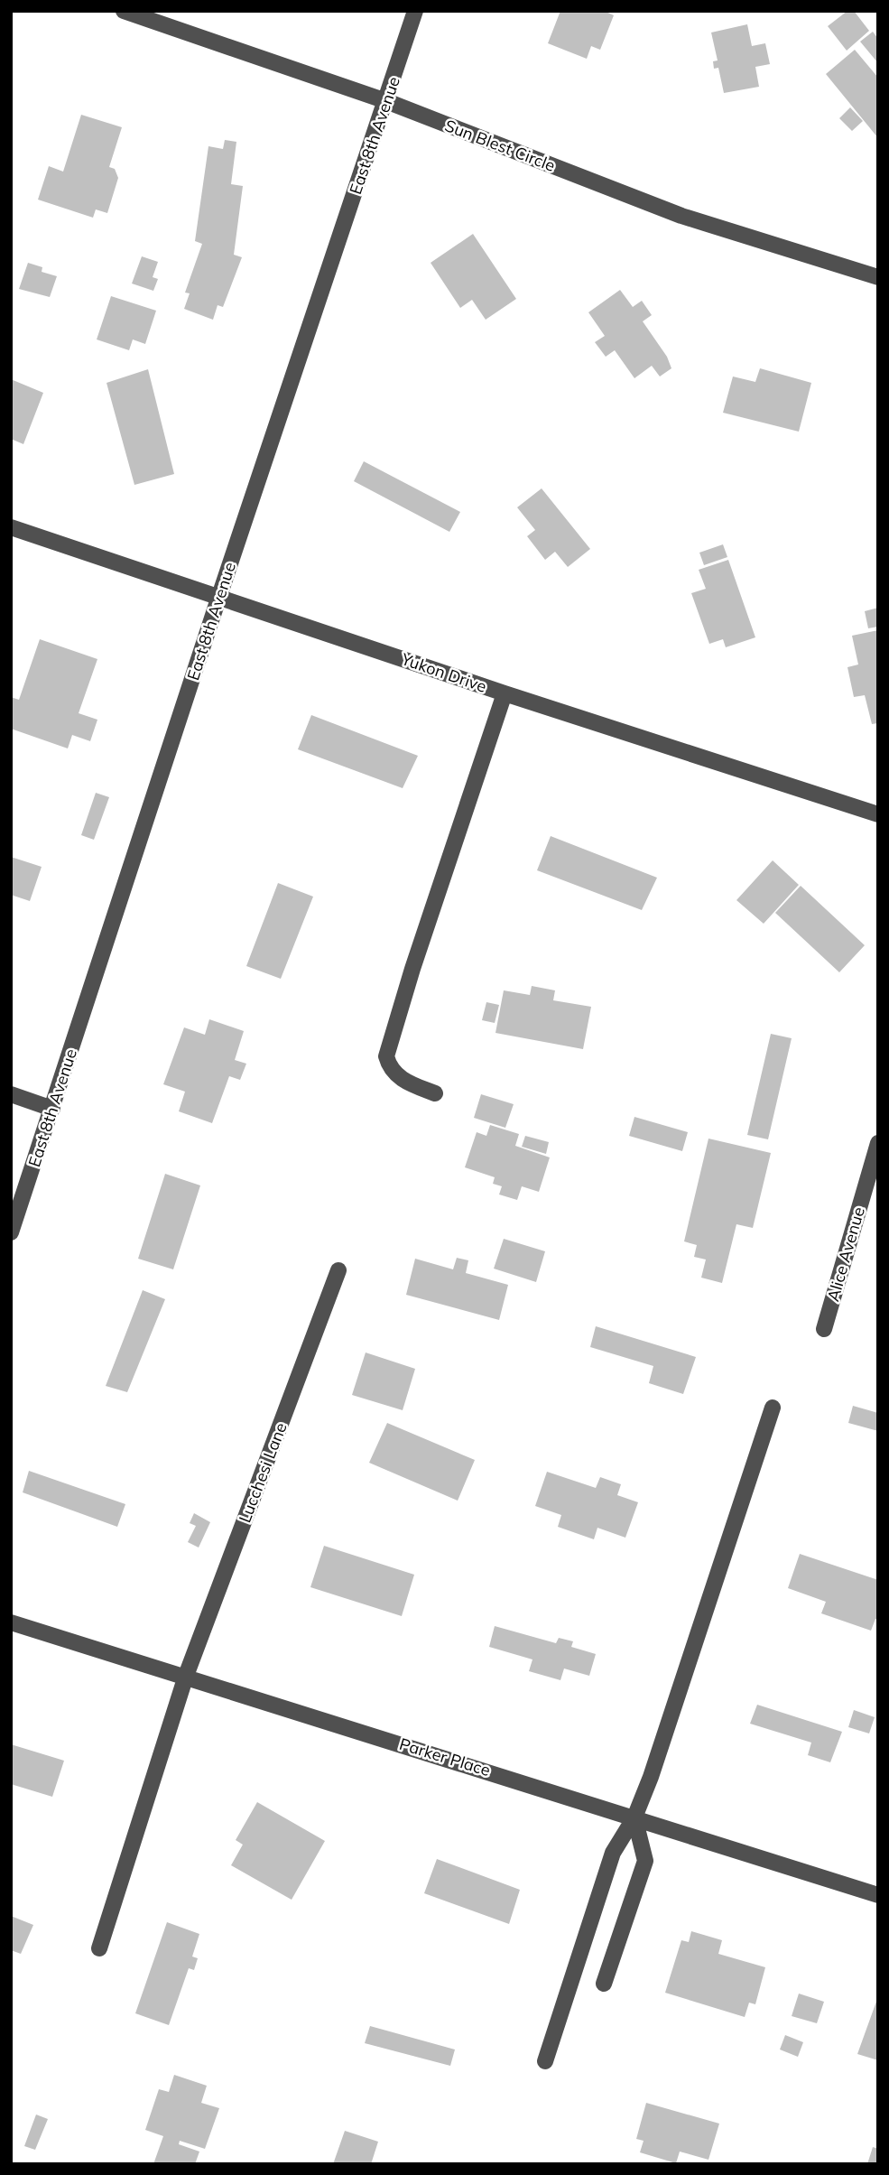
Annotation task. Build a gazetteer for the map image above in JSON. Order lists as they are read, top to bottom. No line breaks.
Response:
{"streets":{"street":["East 8th Avenue","Sun Blest Circle","Yukon Drive","Alice Avenue","Lucchesi Lane","Parker Place"]},"crossings":[["East 8th Avenue","Sun Blest Circle"],["East 8th Avenue","Yukon Drive"],["Lucchesi Lane","Parker Place"]]}
